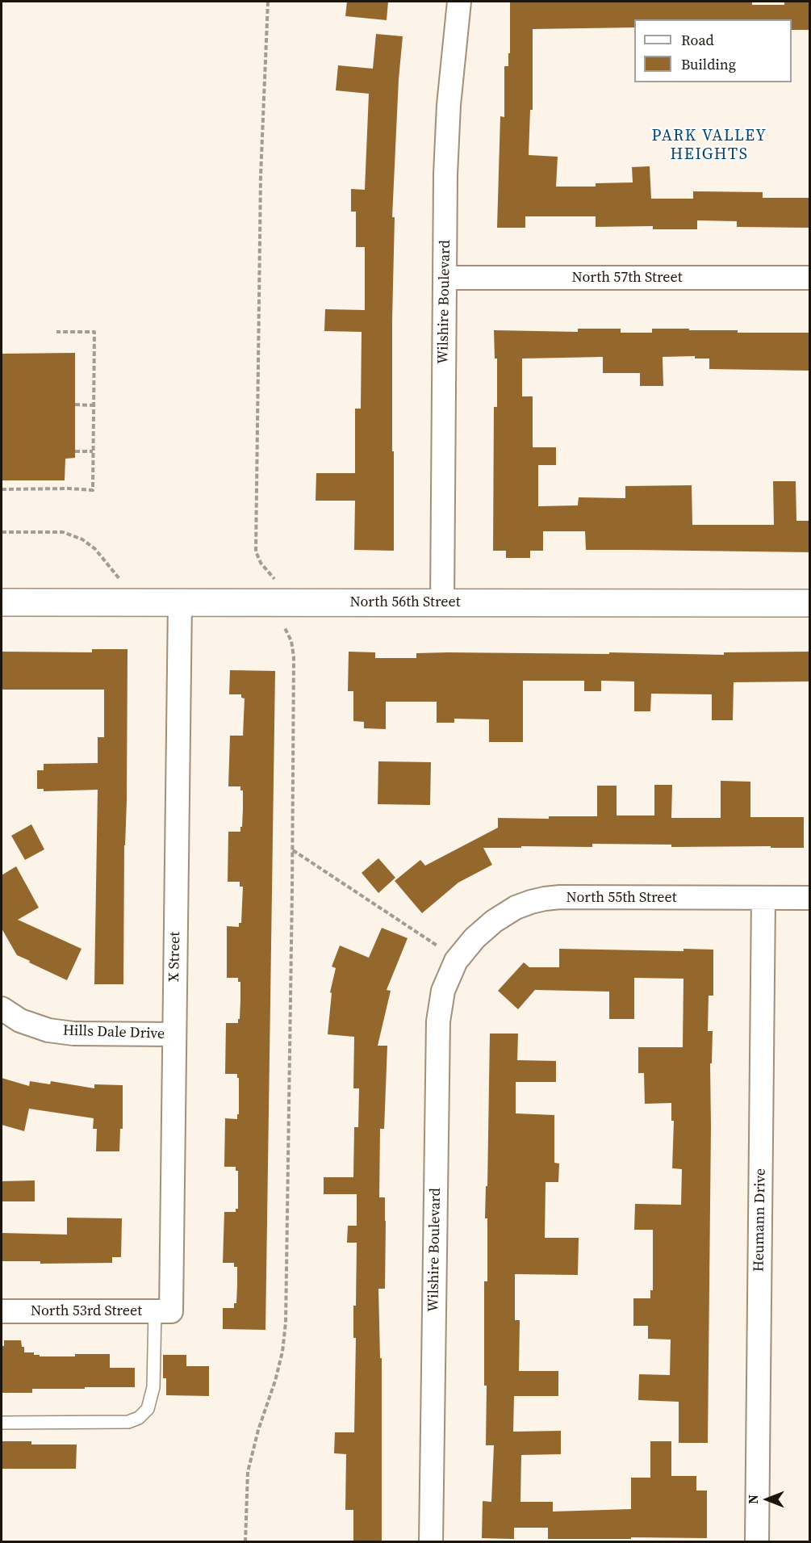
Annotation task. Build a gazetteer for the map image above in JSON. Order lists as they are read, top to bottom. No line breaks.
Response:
{"streets":{"main road":["North 56th Street"],"street":["North 57th Street","Wilshire Boulevard","North 55th Street","X Street","Hills Dale Drive","Heumann Drive","North 53rd Street"]},"crossings":[["North 57th Street","Wilshire Boulevard"],["Wilshire Boulevard","North 56th Street"],["Wilshire Boulevard","North 55th Street"],["North 56th Street","X Street"],["North 55th Street","Heumann Drive"],["X Street","Hills Dale Drive"],["X Street","North 53rd Street"]],"districts":["PARK VALLEY HEIGHTS"],"legend":["Road","Building"],"north":"left"}
